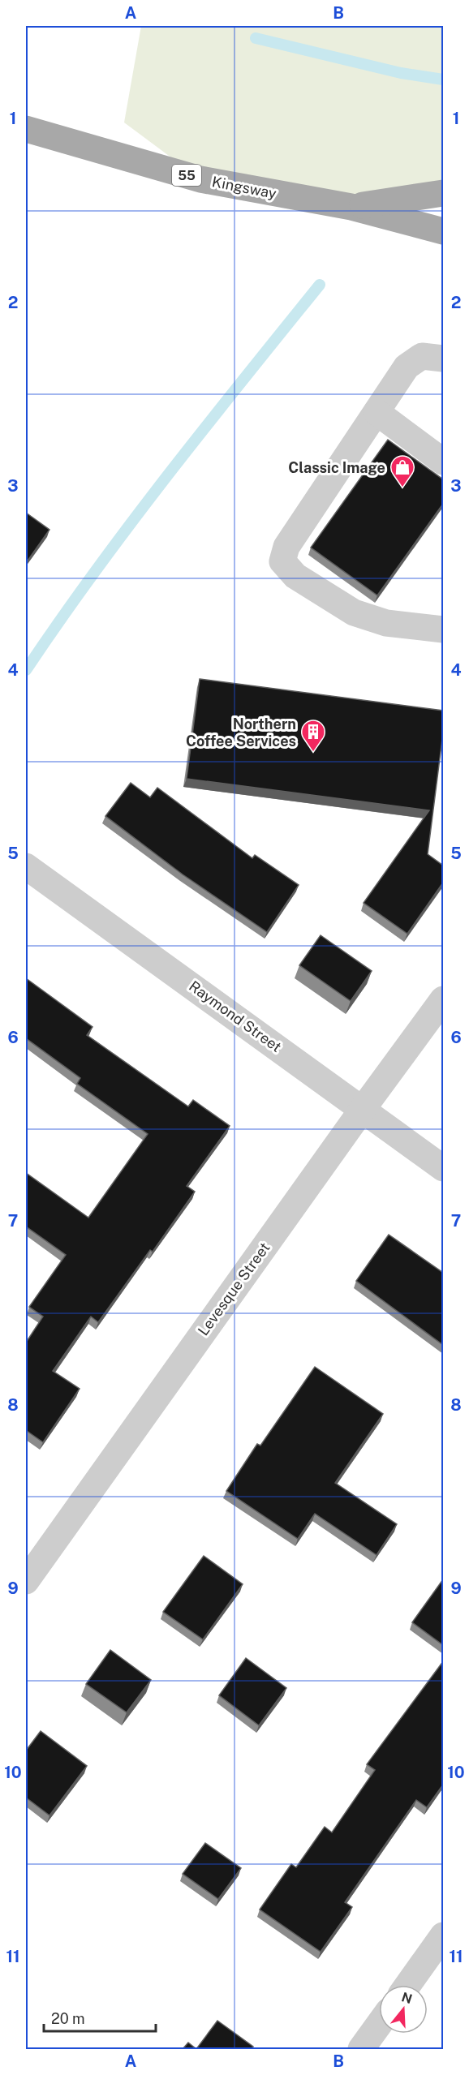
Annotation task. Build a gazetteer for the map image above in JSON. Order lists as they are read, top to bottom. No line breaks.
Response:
{"streets":{"main road":["55","Kingsway"],"street":["Raymond Street","Levesque Street"]},"crossings":[["Raymond Street","Levesque Street"]],"places":{"shop":["Classic Image"],"building":["Northern Coffee Services"]},"scale_bar":"20 m","north":"top","grid":{"columns":["A","B"],"rows":["1","2","3","4","5","6","7","8","9","10","11"]}}
